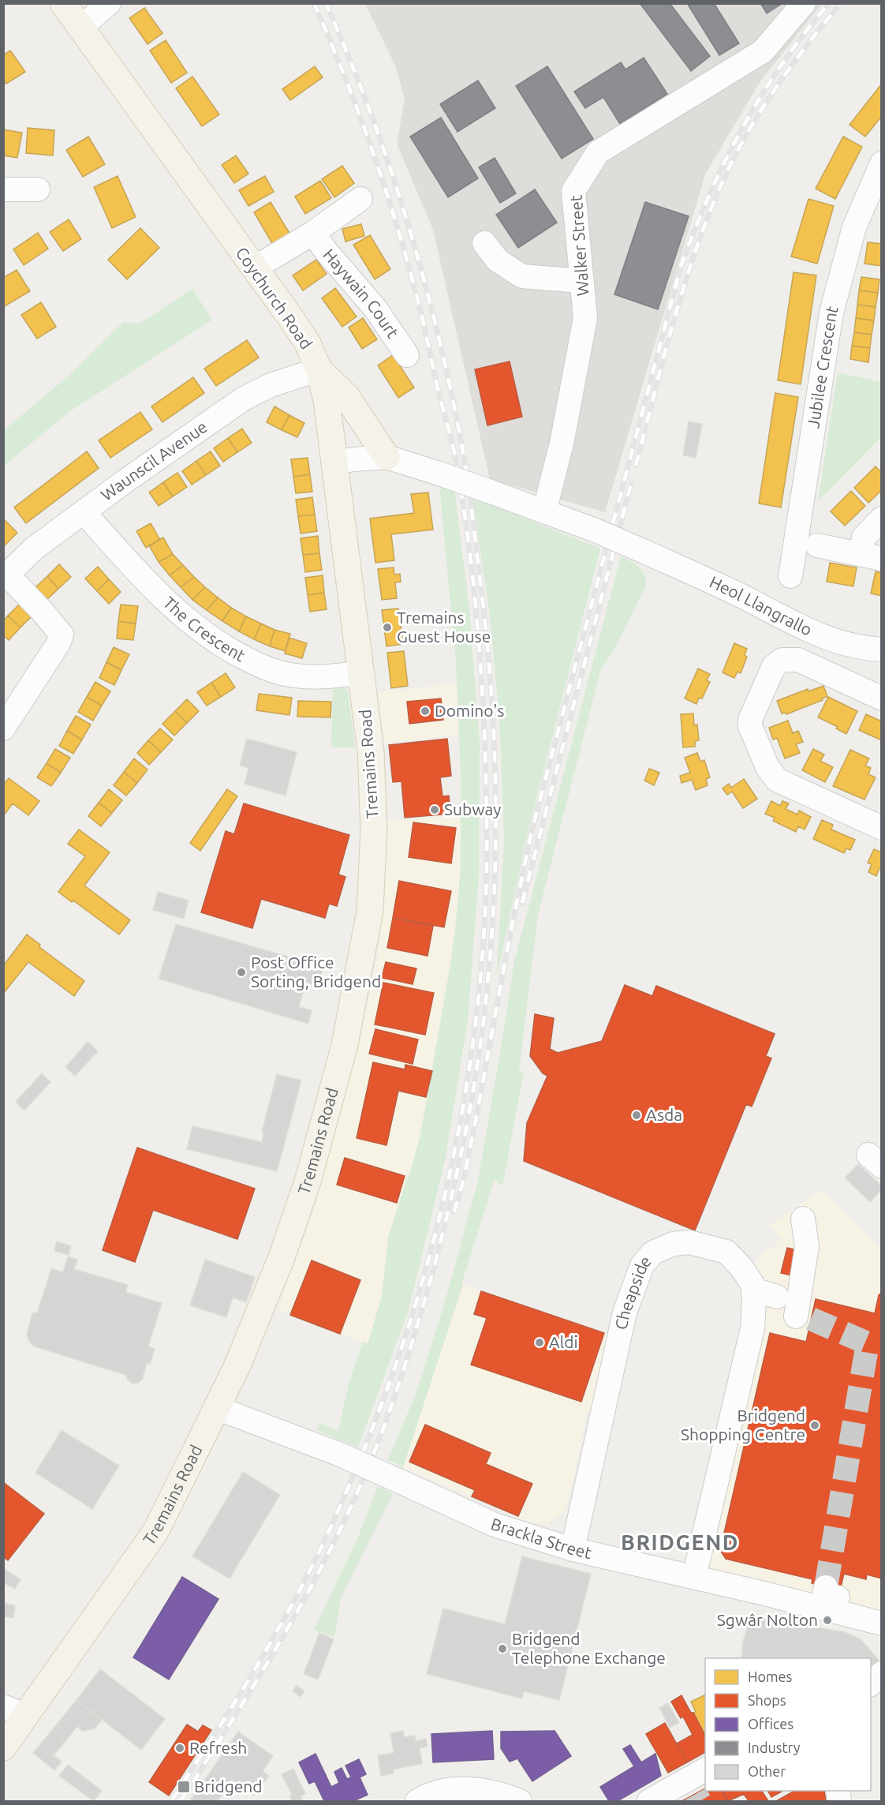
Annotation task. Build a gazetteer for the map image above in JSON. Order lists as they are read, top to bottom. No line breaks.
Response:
{"streets":{"main road":["Coychurch Road","Tremains Road"],"street":["Walker Street","Haywain Court","Jubilee Crescent","Waunscil Avenue","Heol Llangrallo","The Crescent","Cheapside","Brackla Street"]},"crossings":[["Walker Street","Heol Llangrallo"],["Haywain Court","Coychurch Road"],["Coychurch Road","Waunscil Avenue"],["Coychurch Road","Tremains Road"],["Waunscil Avenue","The Crescent"],["The Crescent","Tremains Road"],["Tremains Road","Brackla Street"],["Cheapside","Brackla Street"]],"districts":["BRIDGEND"],"places":{"other":["Tremains Guest House","Domino's","Subway","Post Office Sorting, Bridgend","Asda","Aldi","Bridgend Shopping Centre","Sgwâr Nolton","Bridgend Telephone Exchange","Refresh"],"transit":["Bridgend"]},"legend":["Homes","Shops","Offices","Industry","Other"]}
